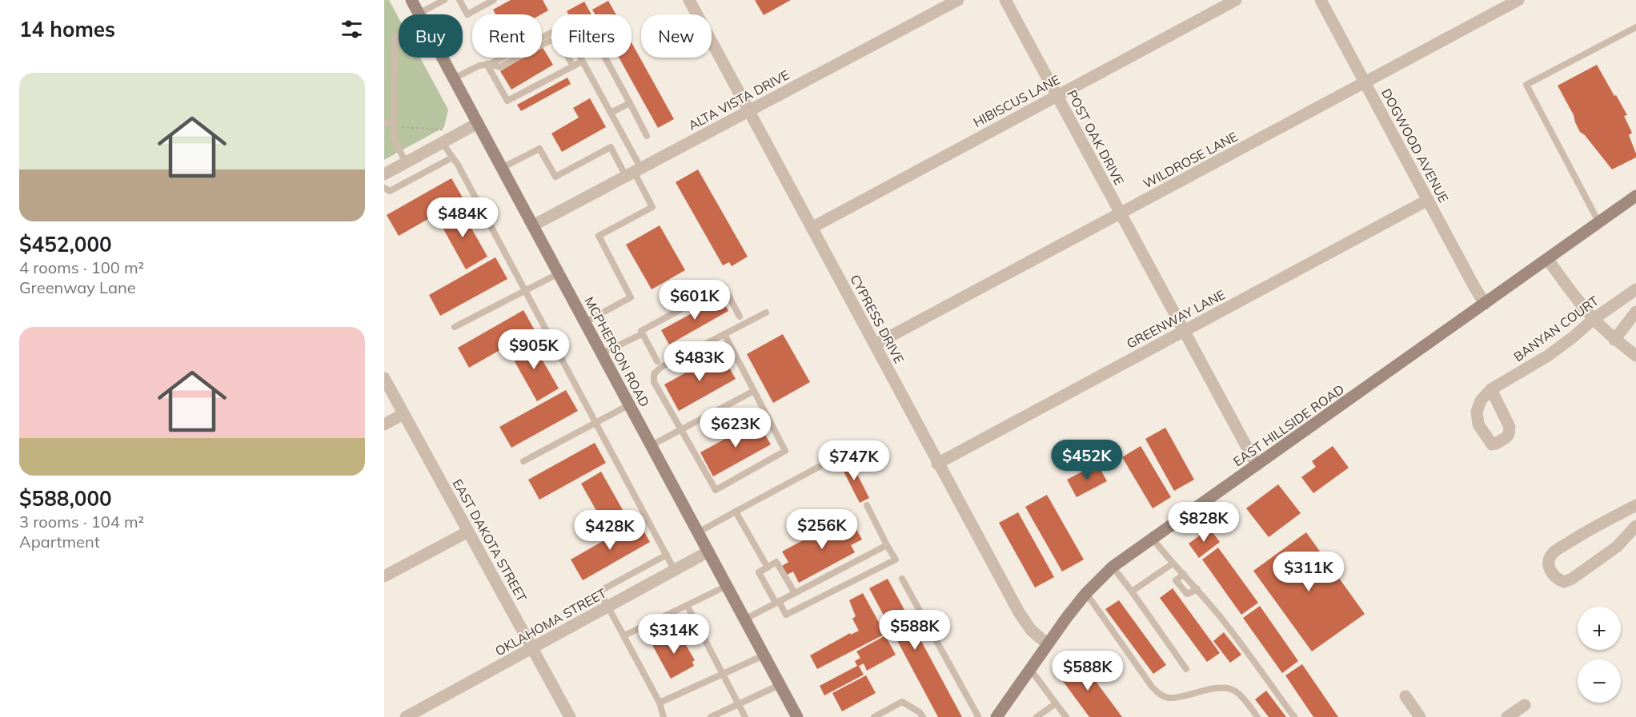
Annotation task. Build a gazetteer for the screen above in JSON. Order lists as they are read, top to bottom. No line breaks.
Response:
{"streets":{"main road":["MCPHERSON ROAD","EAST HILLSIDE ROAD"],"street":["ALTA VISTA DRIVE","HIBISCUS LANE","POST OAK DRIVE","DOGWOOD AVENUE","WILDROSE LANE","CYPRESS DRIVE","GREENWAY LANE","BANYAN COURT","EAST DAKOTA STREET","OKLAHOMA STREET"]},"crossings":[["ALTA VISTA DRIVE","CYPRESS DRIVE"],["ALTA VISTA DRIVE","MCPHERSON ROAD"],["HIBISCUS LANE","POST OAK DRIVE"],["HIBISCUS LANE","CYPRESS DRIVE"],["POST OAK DRIVE","WILDROSE LANE"],["POST OAK DRIVE","GREENWAY LANE"],["POST OAK DRIVE","EAST HILLSIDE ROAD"],["DOGWOOD AVENUE","WILDROSE LANE"],["DOGWOOD AVENUE","GREENWAY LANE"],["DOGWOOD AVENUE","EAST HILLSIDE ROAD"],["WILDROSE LANE","CYPRESS DRIVE"],["CYPRESS DRIVE","GREENWAY LANE"],["CYPRESS DRIVE","EAST HILLSIDE ROAD"],["MCPHERSON ROAD","OKLAHOMA STREET"],["EAST DAKOTA STREET","OKLAHOMA STREET"]],"page":{"heading":"14 homes","chip":["Buy","Rent","Filters","New"],"list":[{"name":"$452,000","note":"4 rooms · 100 m² · Greenway Lane"},{"name":"$588,000","note":"3 rooms · 104 m² · Apartment"}],"price":["$484K","$601K","$905K","$483K","$623K","$452K","$747K","$828K","$256K","$428K","$311K","$588K","$314K","$588K"],"map_buttons":["+","−"]}}
